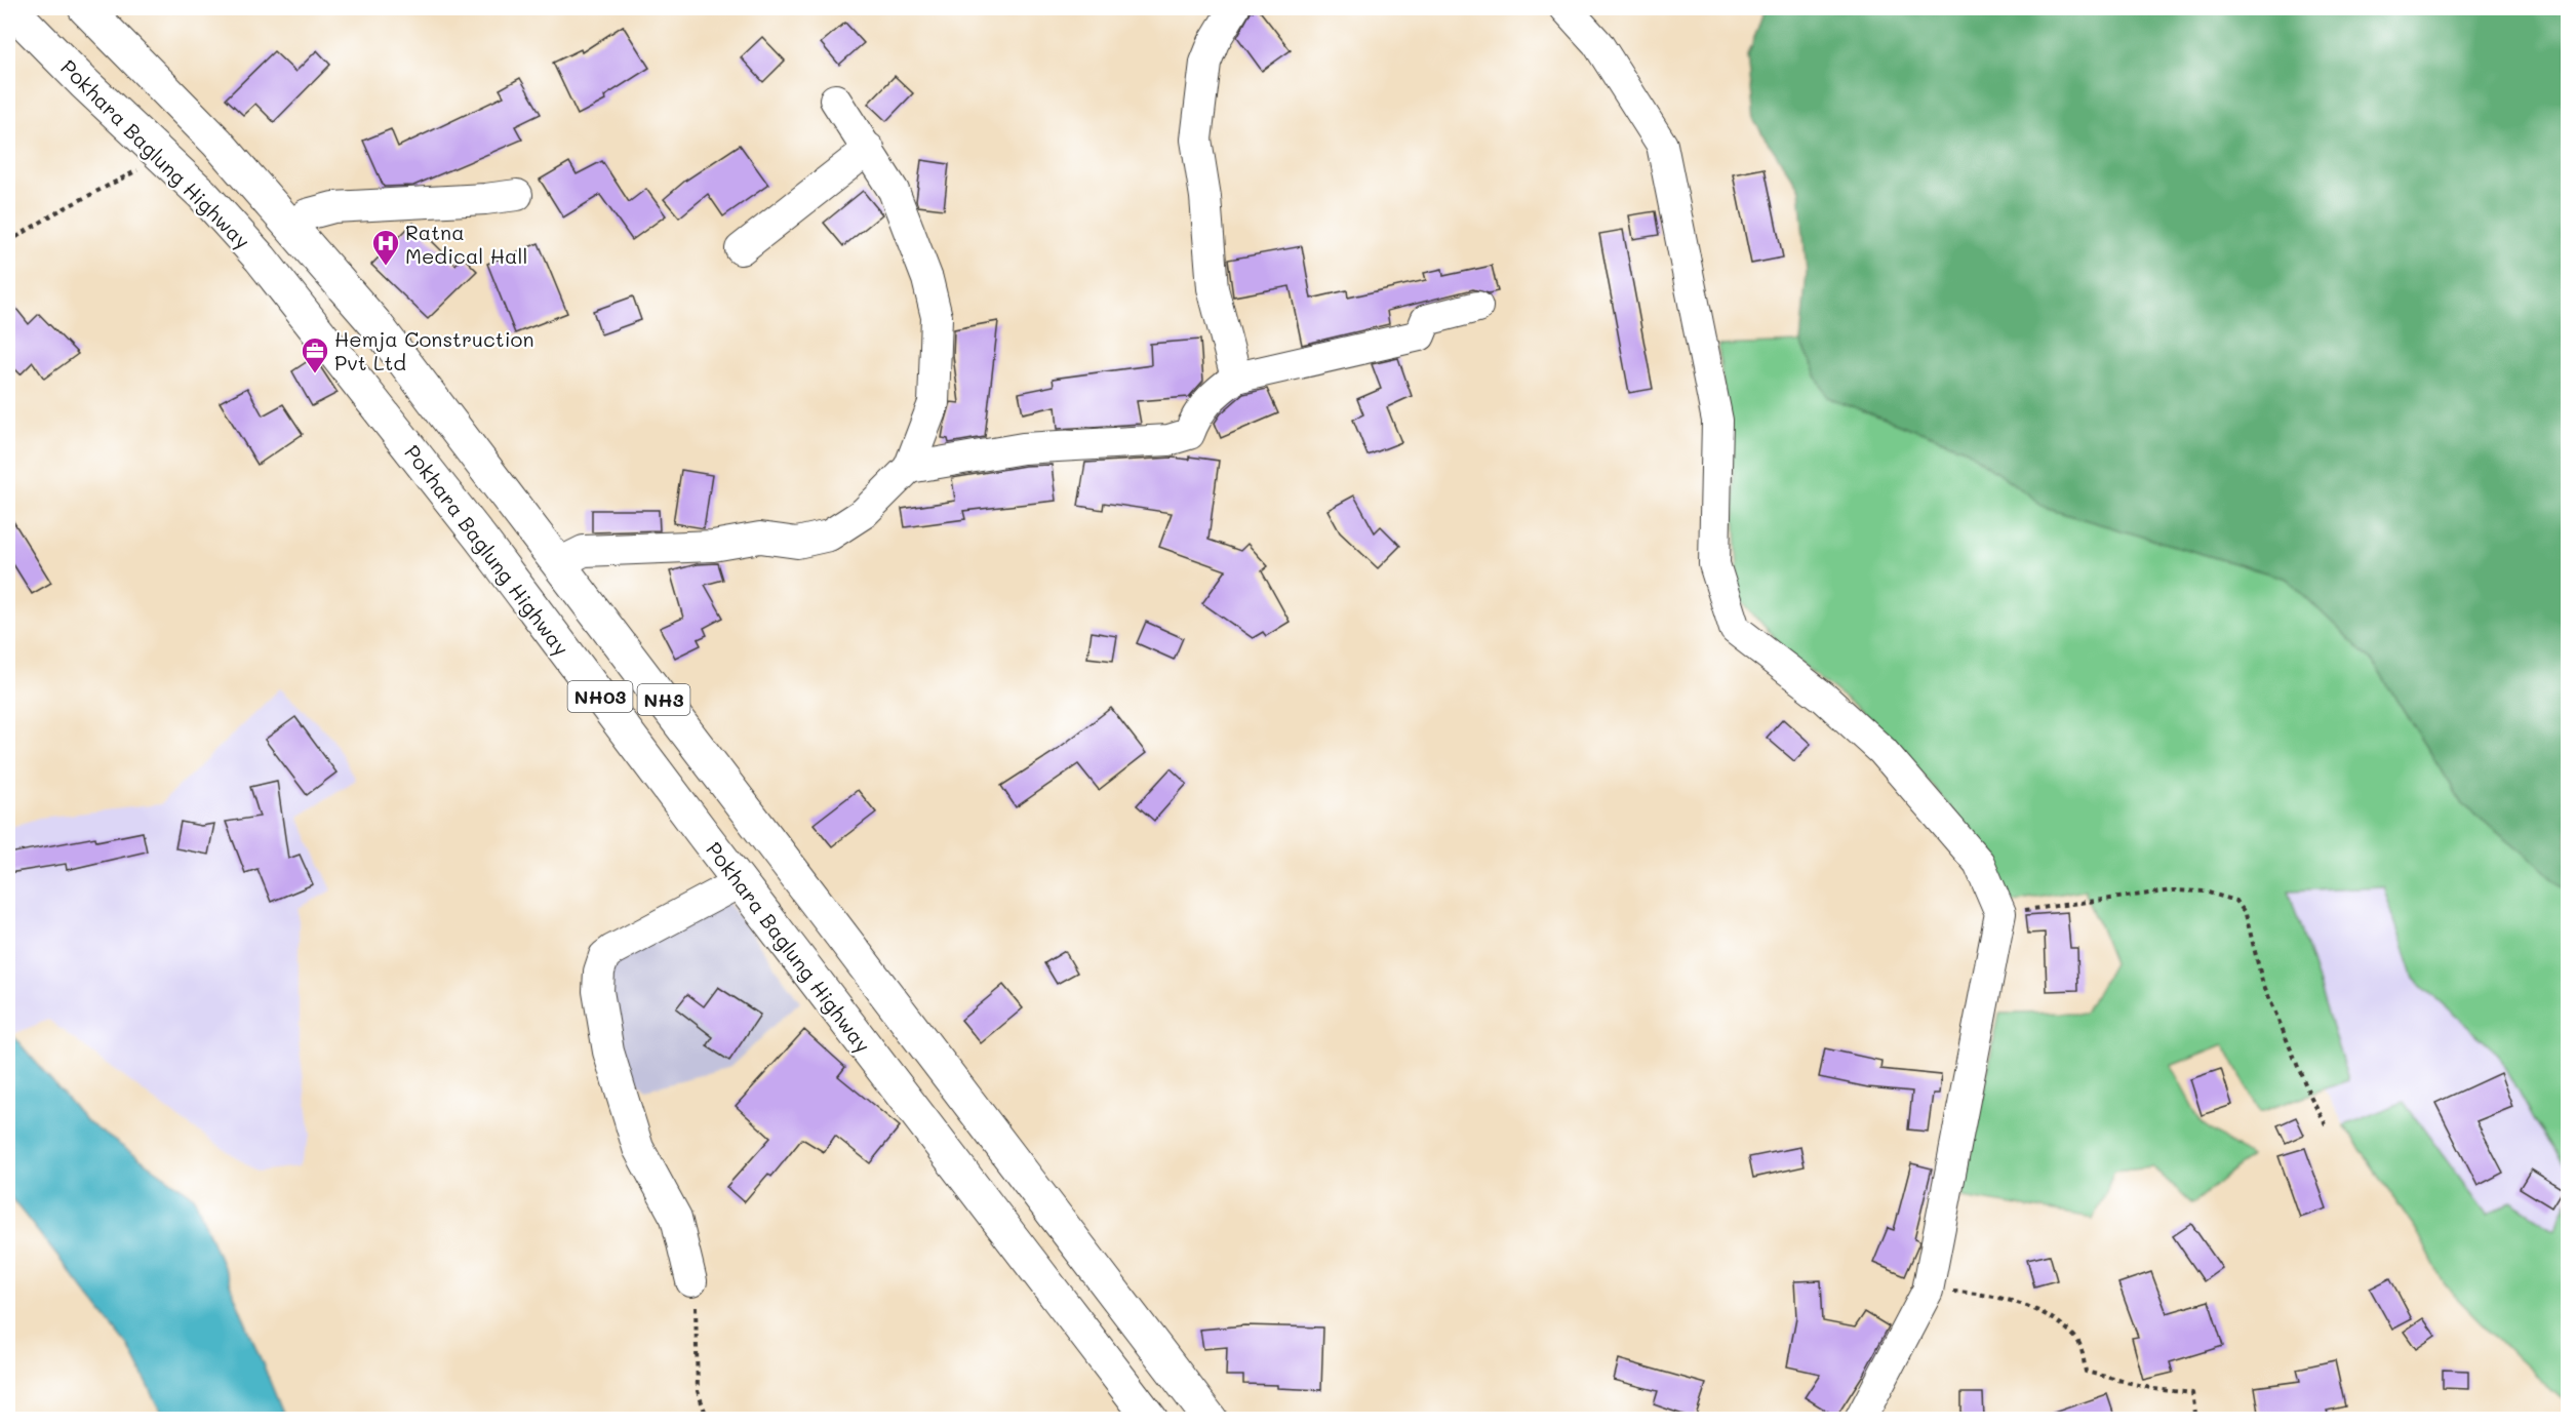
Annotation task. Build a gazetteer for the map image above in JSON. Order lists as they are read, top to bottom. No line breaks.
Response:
{"streets":{"highway":["Pokhara Baglung Highway","NH03","NH3"]},"places":{"hospital":["Ratna Medical Hall"],"office":["Hemja Construction Pvt Ltd"]}}
